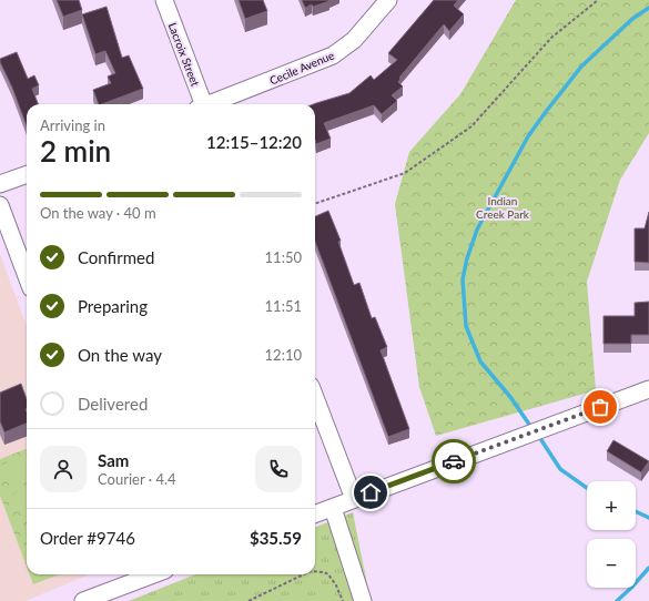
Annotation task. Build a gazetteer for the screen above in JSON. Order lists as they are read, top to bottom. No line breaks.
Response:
{"streets":{"street":["Lacroix Street","Cecile Avenue"]},"parks":["Indian Creek Park"],"page":{"heading":["2 min","Arriving in","12:15–12:20"],"panel":["Sam","Courier · 4.4","Order #9746","$35.59"],"bar":"On the way · 40 m","list":[["Confirmed","11:50"],["Preparing","11:51"],["On the way","12:10"],"Delivered"],"map_buttons":["+","−"]}}
